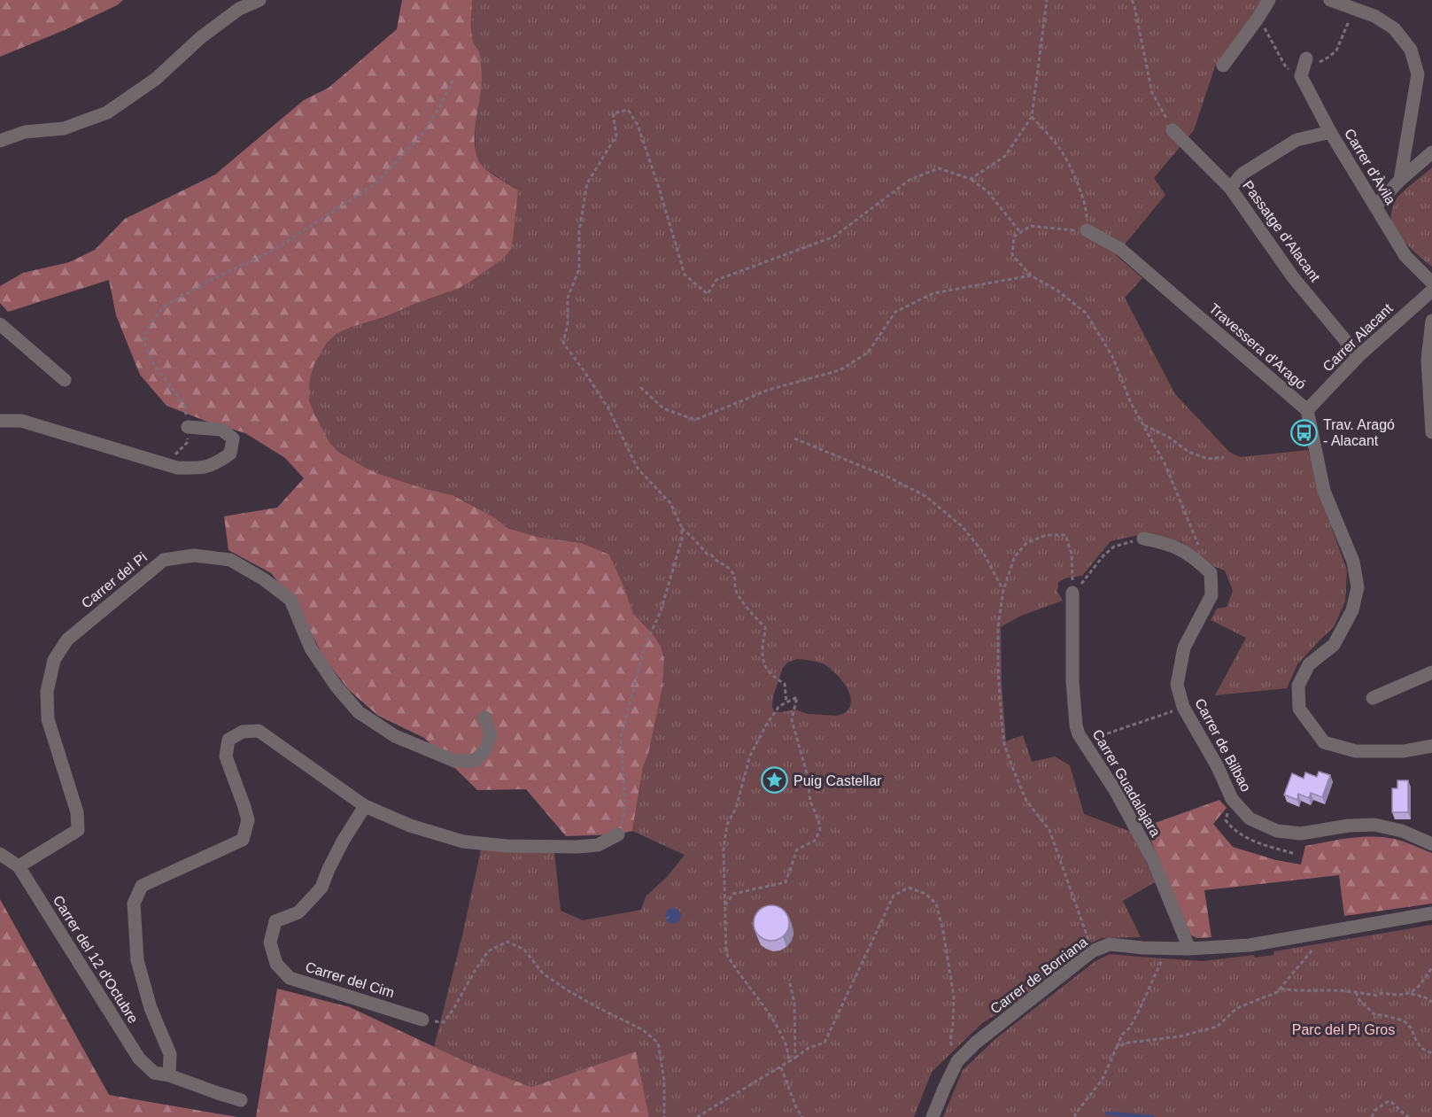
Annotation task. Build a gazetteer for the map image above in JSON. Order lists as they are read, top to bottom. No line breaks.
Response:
{"streets":{"street":["Carrer d'Àvila","Passatge d'Alacant","Carrer Alacant","Travessera d'Aragó","Carrer del Pi","Carrer de Bilbao","Carrer Guadalajara","Carrer del 12 d'Octubre","Carrer de Borriana","Carrer del Cim"]},"crossings":[["Passatge d'Alacant","Carrer Alacant"],["Carrer Alacant","Travessera d'Aragó"],["Carrer del Pi","Carrer del 12 d'Octubre"],["Carrer Guadalajara","Carrer de Borriana"]],"parks":["Parc del Pi Gros"],"places":{"bus stop":["Trav. Aragó - Alacant"],"place":["Puig Castellar"]}}
